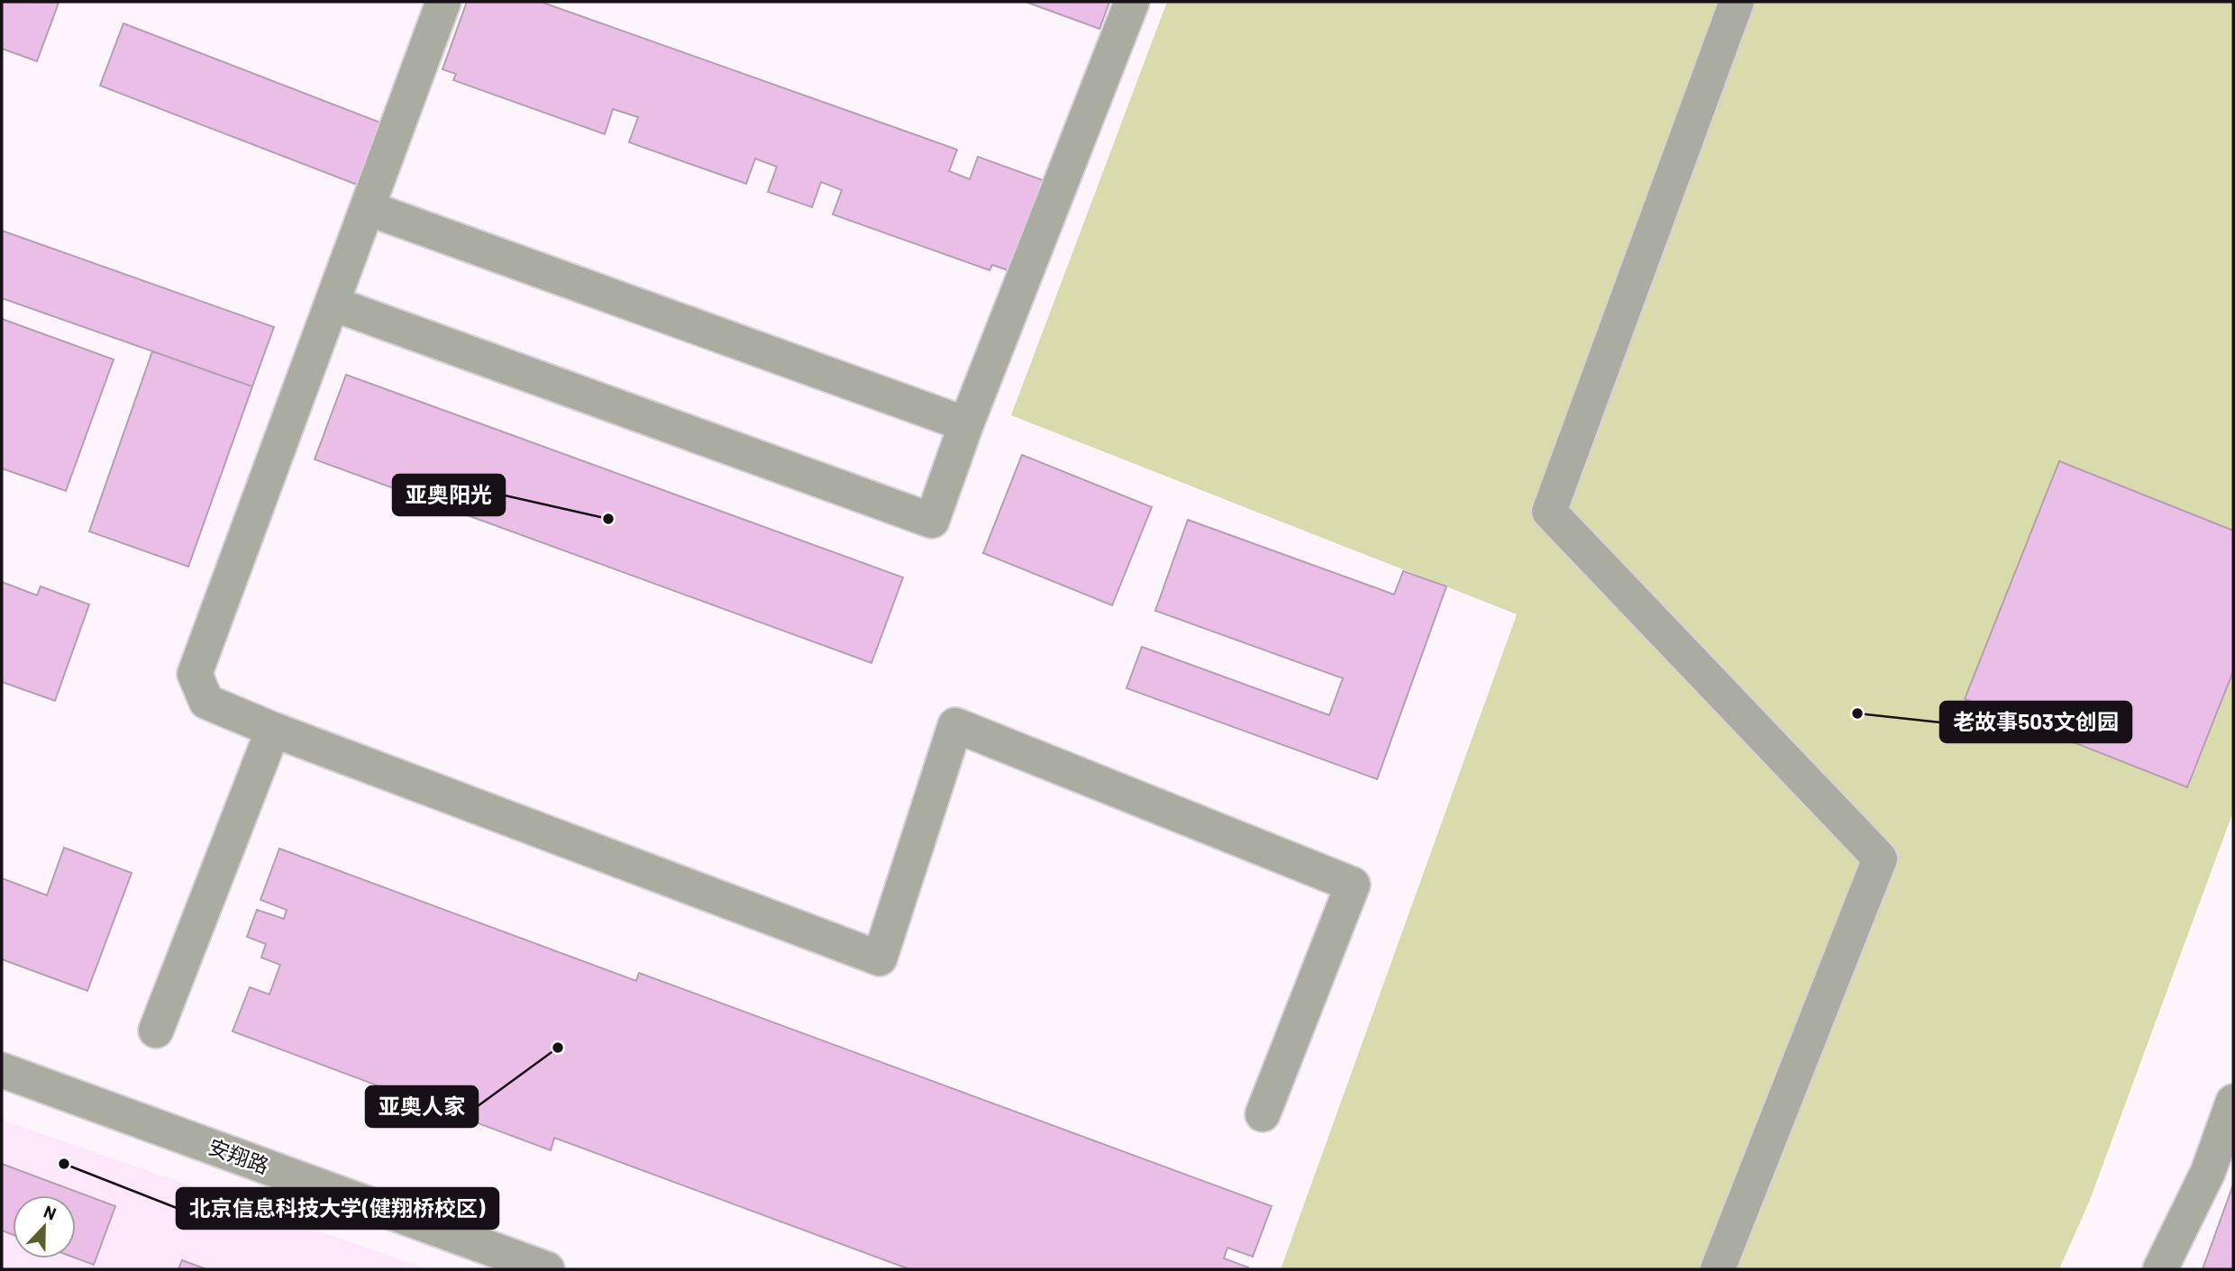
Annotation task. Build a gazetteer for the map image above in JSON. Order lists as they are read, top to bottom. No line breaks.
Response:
{"streets":{"street":["安翔路"]},"places":["亚奥阳光","老故事503文创园","亚奥人家","北京信息科技大学(健翔桥校区)"],"north":"top"}
